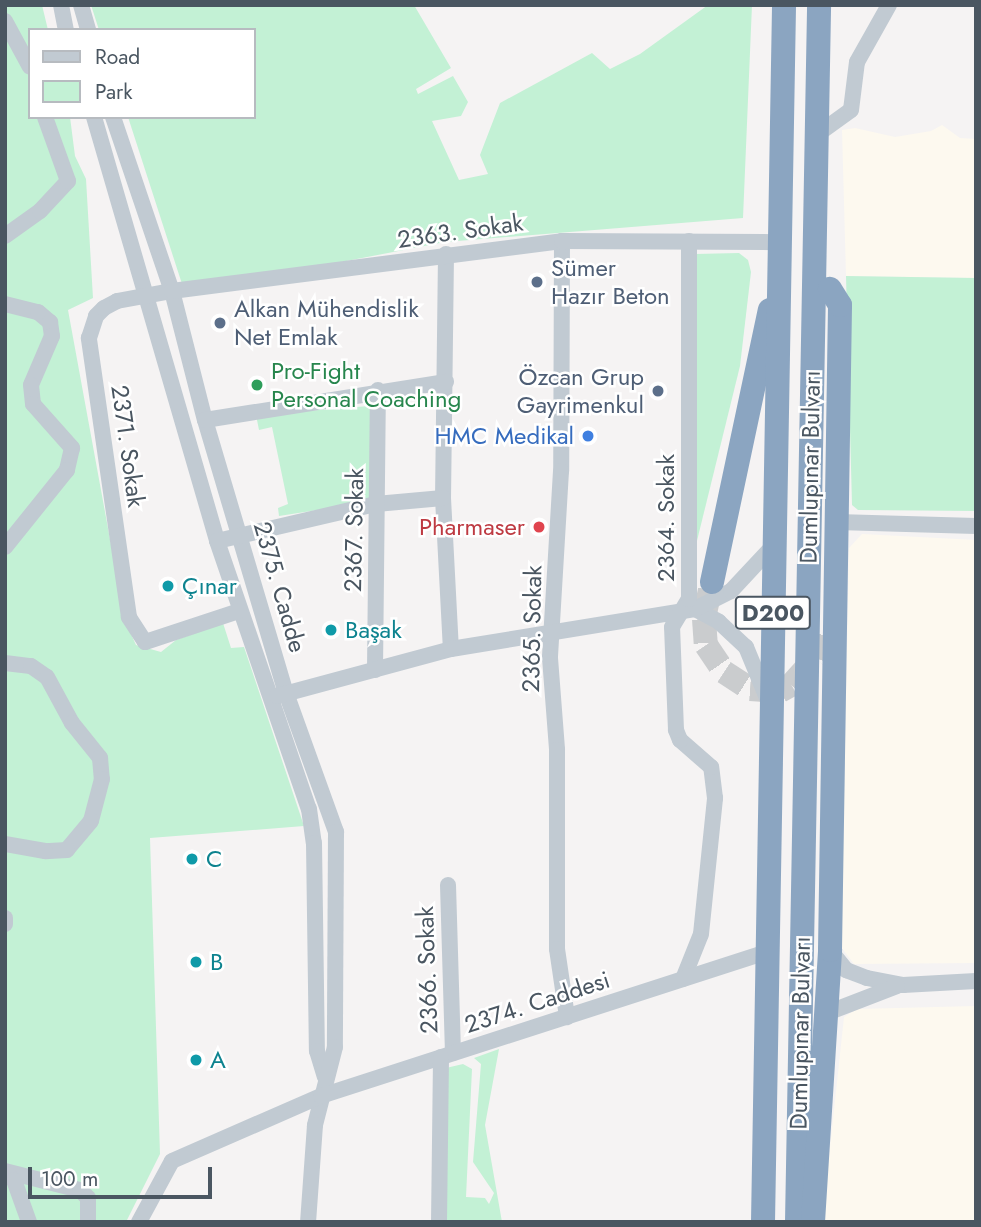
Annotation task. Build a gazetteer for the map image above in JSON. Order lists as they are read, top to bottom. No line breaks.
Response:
{"streets":{"highway":["Dumlupınar Bulvarı","D200"],"street":["2363. Sokak","2371. Sokak","2364. Sokak","2367. Sokak","2375. Cadde","2365. Sokak","2366. Sokak","2374. Caddesi"]},"crossings":[["2363. Sokak","2371. Sokak"],["2363. Sokak","Dumlupınar Bulvarı"],["2363. Sokak","2364. Sokak"],["2363. Sokak","2375. Cadde"],["2363. Sokak","2365. Sokak"],["2371. Sokak","2375. Cadde"],["Dumlupınar Bulvarı","2374. Caddesi"],["2364. Sokak","2374. Caddesi"],["2375. Cadde","2374. Caddesi"],["2365. Sokak","2374. Caddesi"],["2366. Sokak","2374. Caddesi"]],"places":["Sümer Hazır Beton","Alkan Mühendislik Net Emlak","Pro-Fight Personal Coaching","Özcan Grup Gayrimenkul","HMC Medikal","Pharmaser","Çınar","Başak","C","B","A"],"legend":["Road","Park"],"scale_bar":"100 m"}
